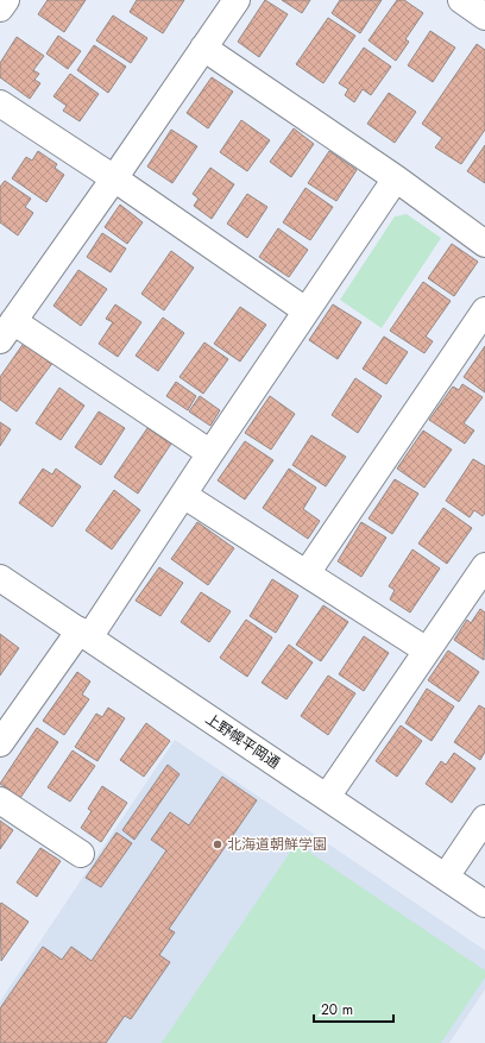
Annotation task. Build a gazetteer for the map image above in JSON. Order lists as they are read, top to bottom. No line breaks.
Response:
{"streets":{"street":["上野幌平岡通"]},"places":["北海道朝鮮学園"],"scale_bar":"20 m"}
